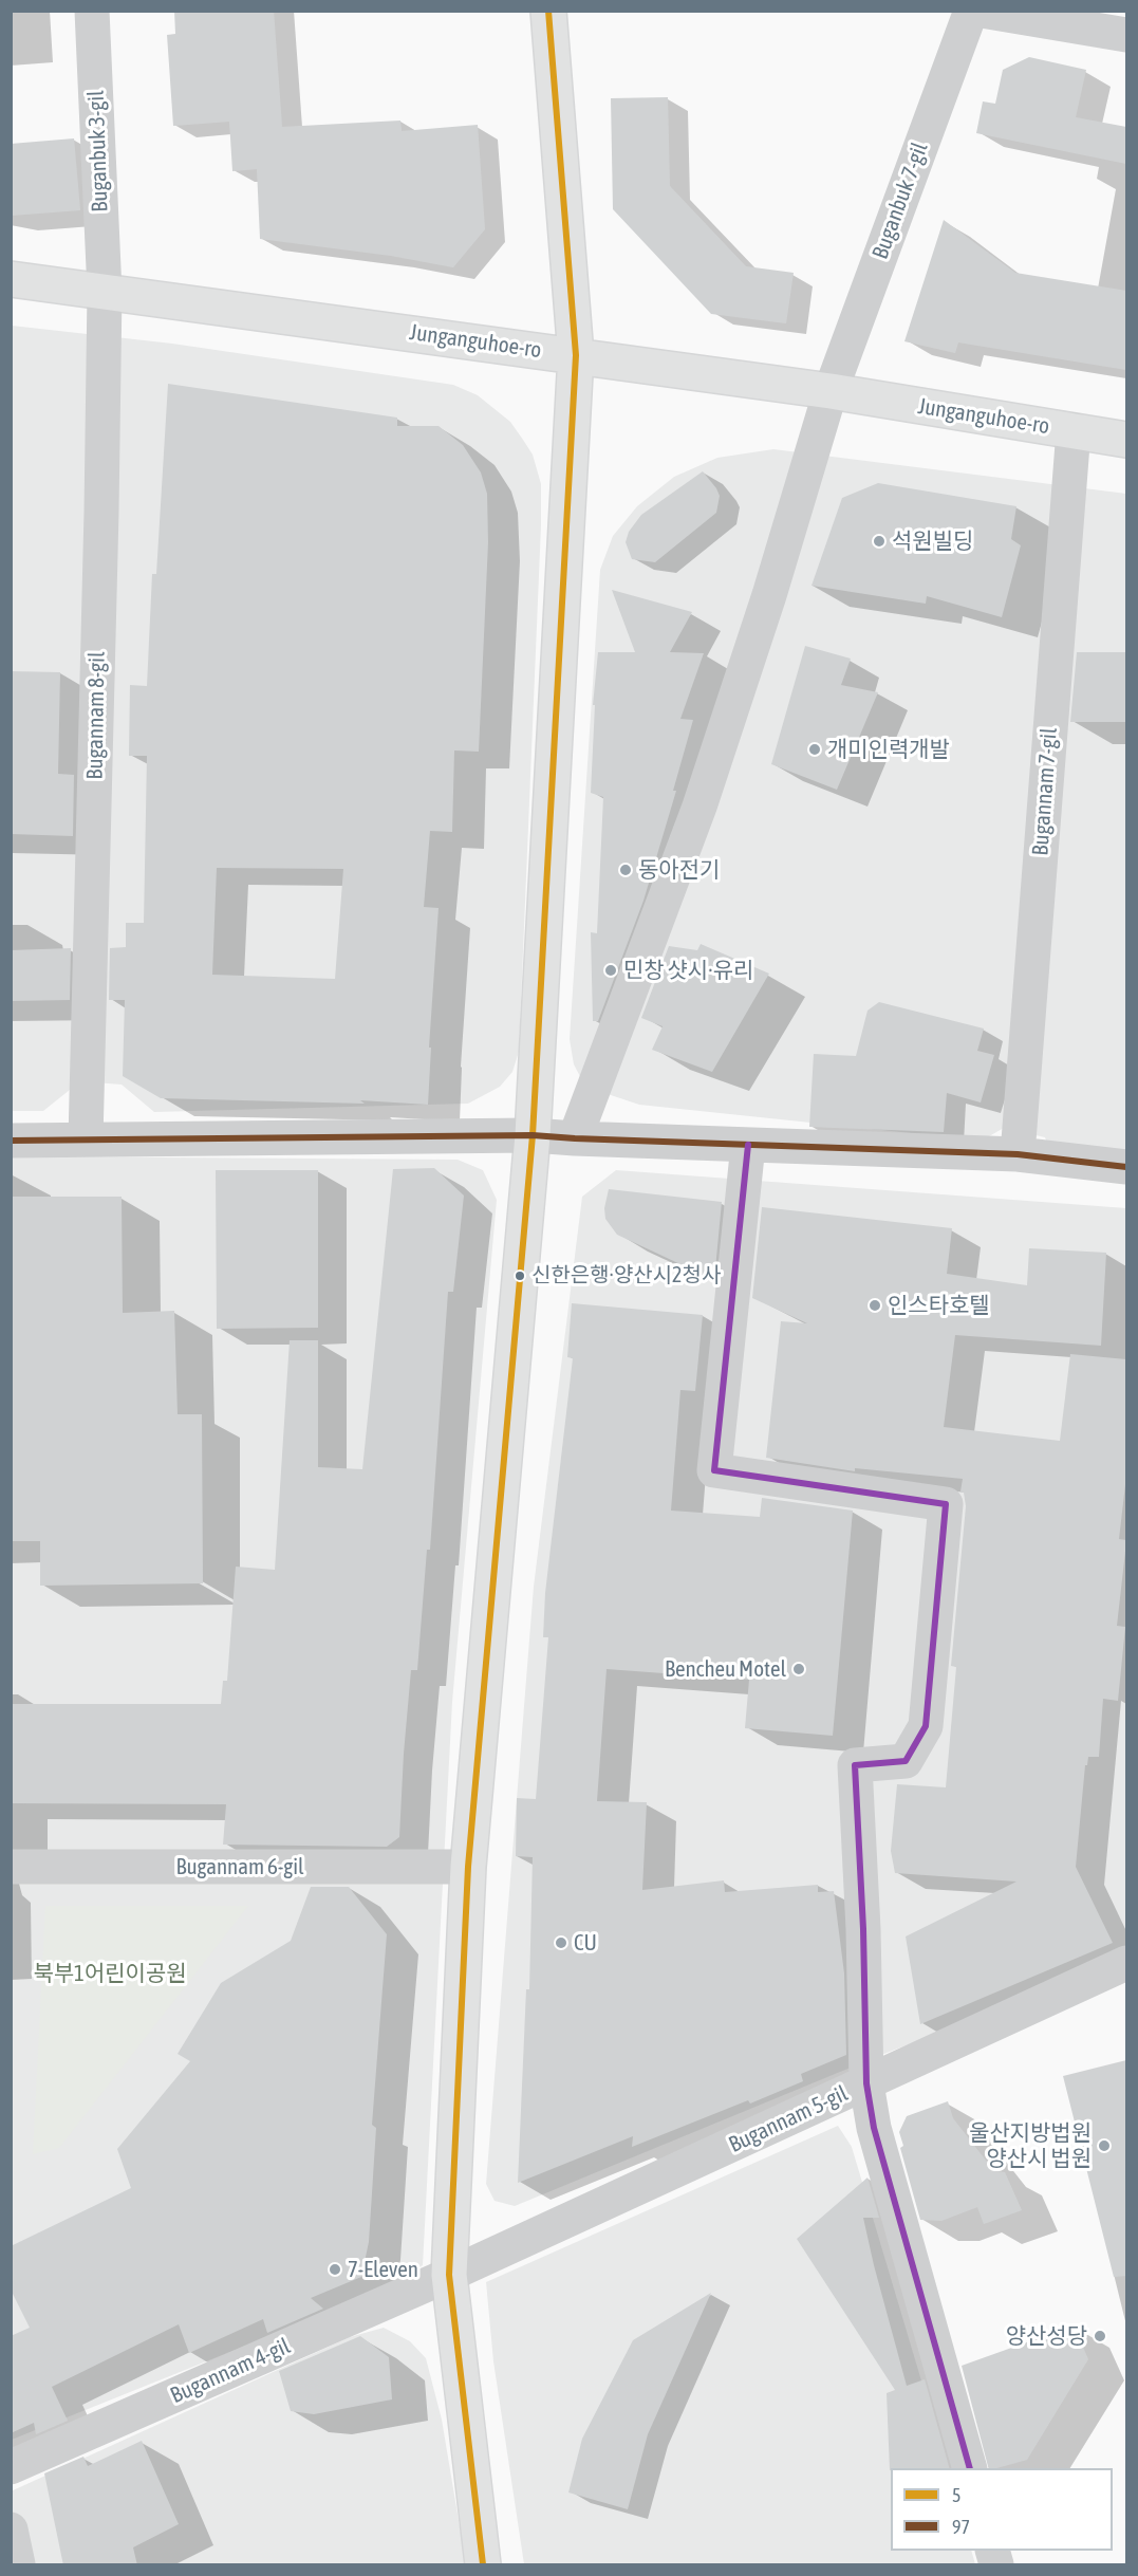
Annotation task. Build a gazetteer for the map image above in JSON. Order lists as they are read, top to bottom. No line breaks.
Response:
{"streets":{"main road":["Junganguhoe-ro"],"street":["Buganbuk 3-gil","Buganbuk 7-gil","Bugannam 8-gil","Bugannam 7-gil","Bugannam 6-gil","Bugannam 5-gil","Bugannam 4-gil"]},"crossings":[["Buganbuk 3-gil","Junganguhoe-ro"],["Buganbuk 3-gil","Bugannam 8-gil"],["Buganbuk 7-gil","Junganguhoe-ro"],["Junganguhoe-ro","Bugannam 8-gil"],["Junganguhoe-ro","Bugannam 7-gil"],["Bugannam 5-gil","Bugannam 4-gil"]],"parks":["북부1어린이공원"],"places":["석원빌딩","개미인력개발","동아전기","민창 샷시·유리","신한은행·양산시2청사","인스타호텔","Bencheu Motel","CU","울산지방법원 양산시 법원","7-Eleven","양산성당"],"lines":["transit line 5","transit line 97"],"legend":["5","97"]}
